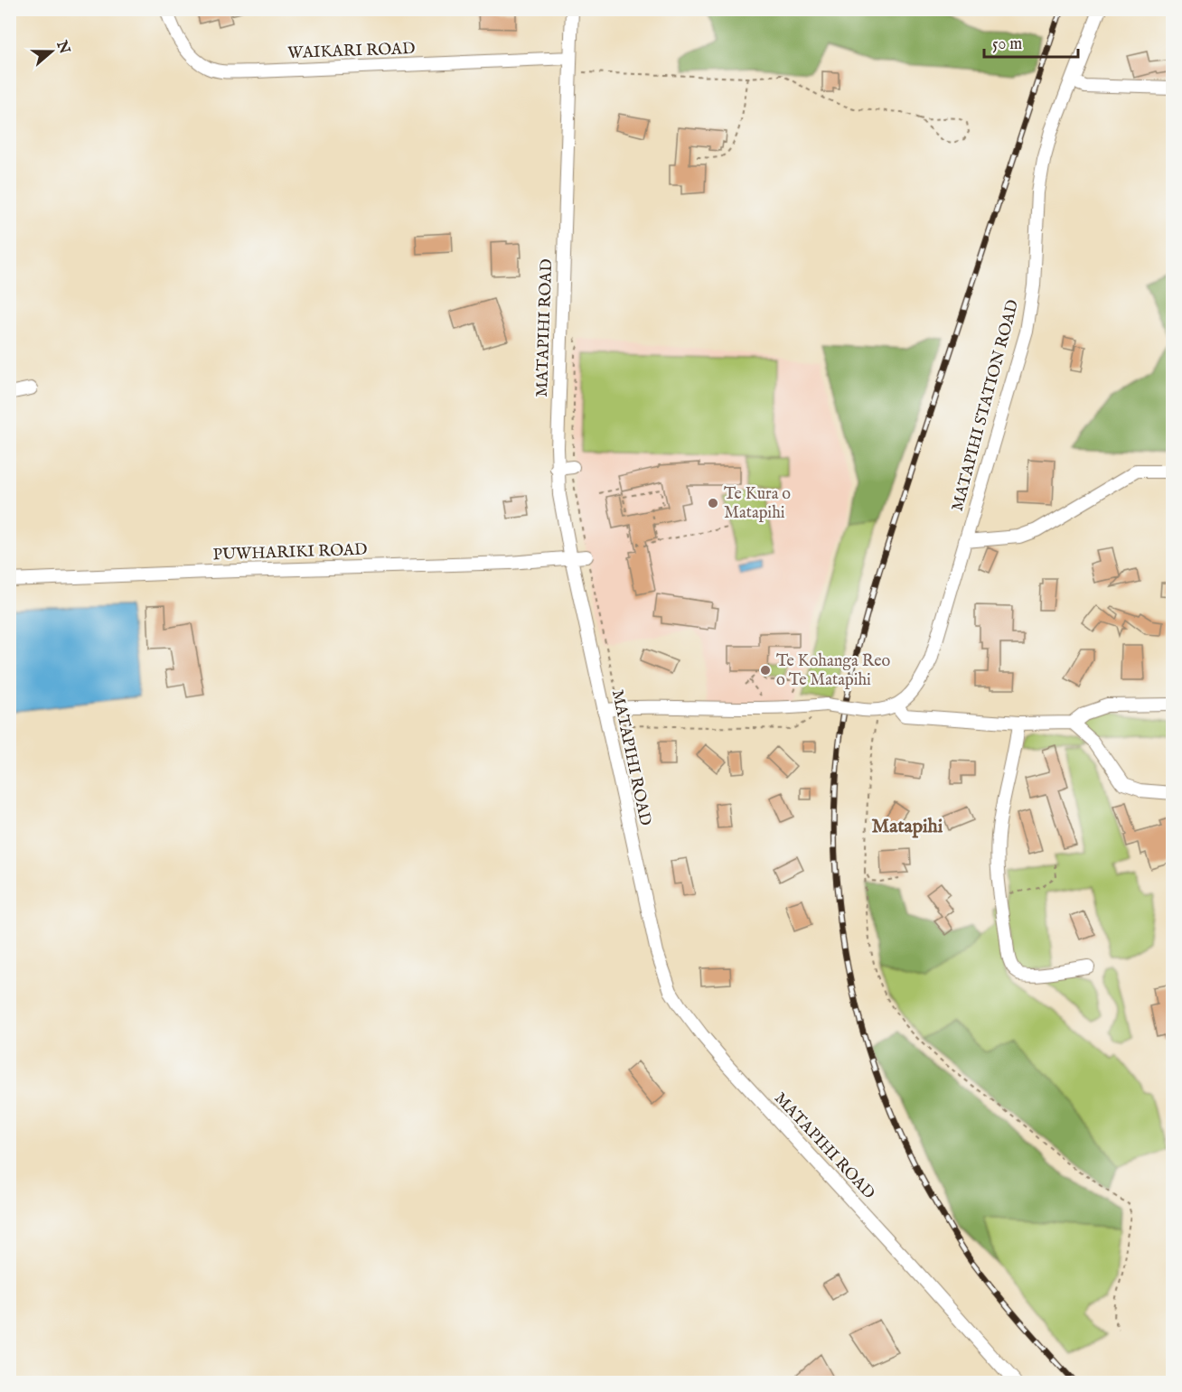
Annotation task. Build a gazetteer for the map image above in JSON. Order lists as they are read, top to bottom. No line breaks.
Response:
{"streets":{"street":["WAIKARI ROAD","MATAPIHI ROAD","MATAPIHI STATION ROAD","PUWHARIKI ROAD"]},"crossings":[["WAIKARI ROAD","MATAPIHI ROAD"],["MATAPIHI ROAD","PUWHARIKI ROAD"]],"districts":["Matapihi"],"places":["Te Kura o Matapihi","Te Kohanga Reo o Te Matapihi"],"scale_bar":"50 m","north":"right"}
